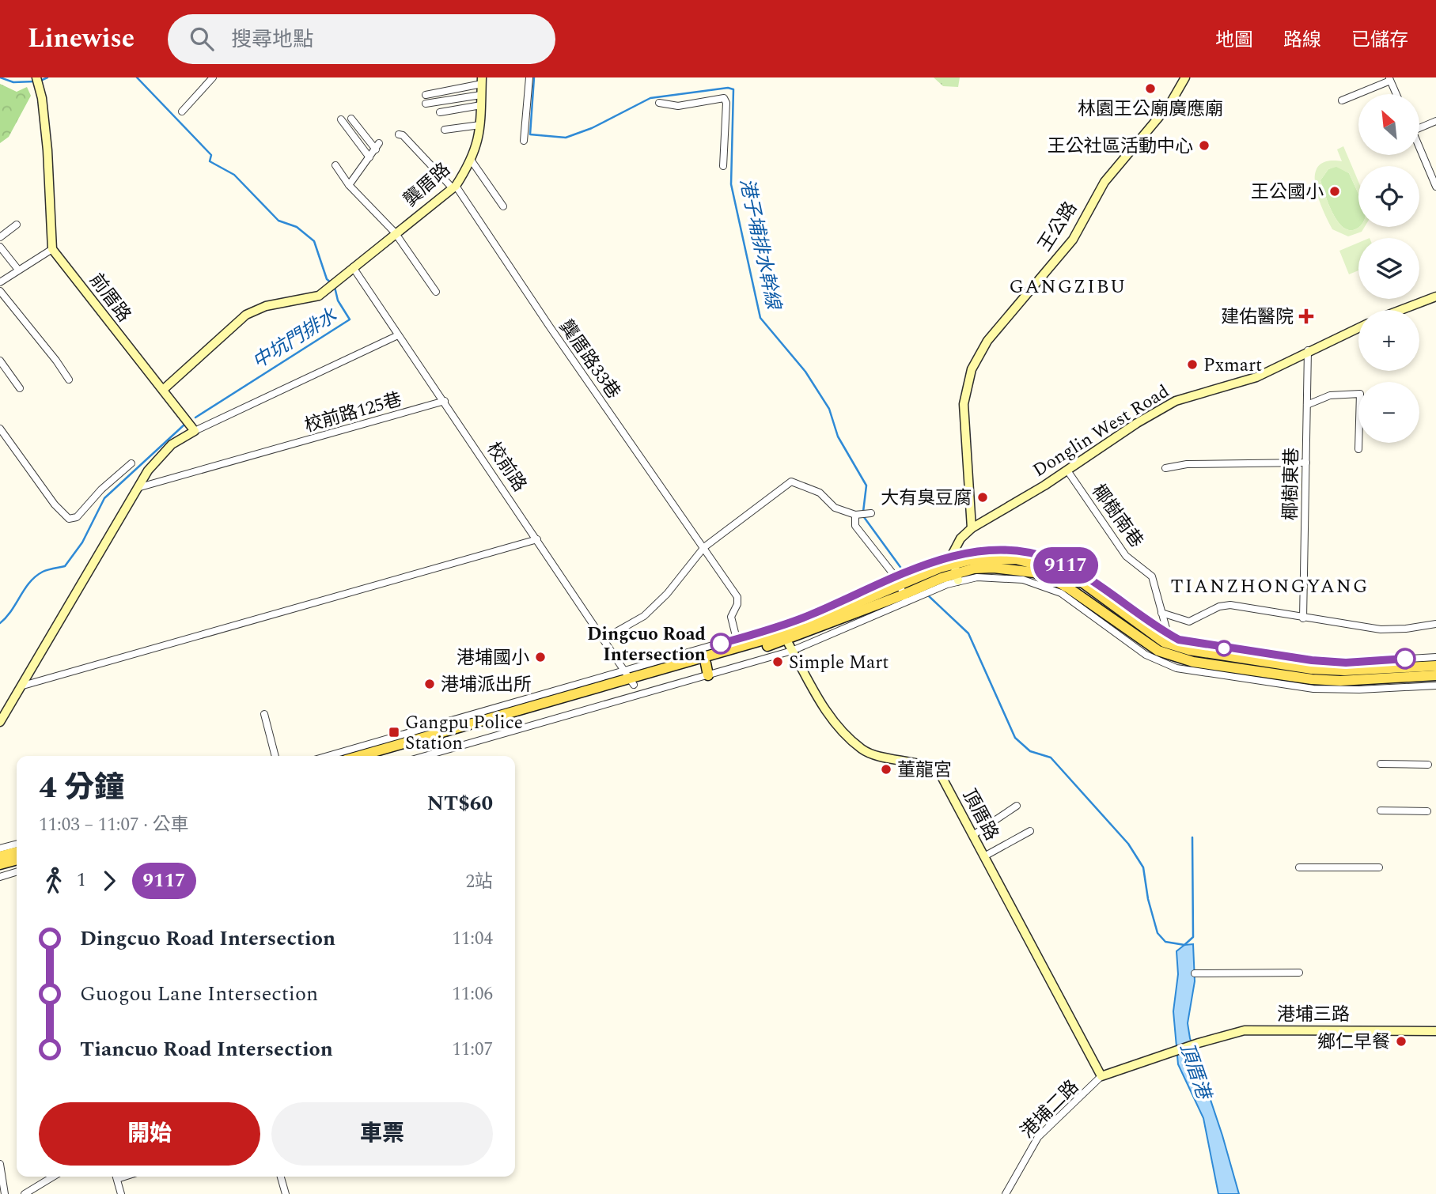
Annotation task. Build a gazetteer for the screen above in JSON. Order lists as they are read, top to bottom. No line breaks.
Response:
{"streets":{"street":["龔厝路","王公路","前厝路","龔厝路33巷","校前路125巷","Donglin West Road","校前路","椰樹東巷","椰樹南巷","頂厝路","港埔三路","港埔二路"]},"crossings":[["龔厝路","前厝路"],["龔厝路","龔厝路33巷"],["龔厝路","校前路"],["王公路","Donglin West Road"],["校前路125巷","校前路"],["Donglin West Road","椰樹東巷"],["Donglin West Road","椰樹南巷"],["頂厝路","港埔三路"],["頂厝路","港埔二路"],["港埔三路","港埔二路"]],"districts":["GANGZIBU","TIANZHONGYANG"],"water":["港子埔排水幹線","中坑門排水","頂厝港"],"places":{"other":["林園王公廟廣應廟","王公社區活動中心","王公國小","Pxmart","大有臭豆腐","Dingcuo Road Intersection","港埔國小","Simple Mart","港埔派出所","董龍宮","鄉仁早餐"],"health":["建佑醫院"],"transit":["Gangpu Police Station"]},"lines":["bus line 9117"],"north":"top left","page":{"header":"Linewise","search":"搜尋地點","nav":["地圖","路線","已儲存"],"on_map":"9117","map_buttons":["+","−"],"heading":["4 分鐘","11:03 – 11:07 · 公車","NT$60"],"legs":["1","9117","2站"],"list":[{"name":"Dingcuo Road Intersection","value":"11:04"},{"name":"Guogou Lane Intersection","value":"11:06"},{"name":"Tiancuo Road Intersection","value":"11:07"}],"buttons":["開始","車票"]}}
